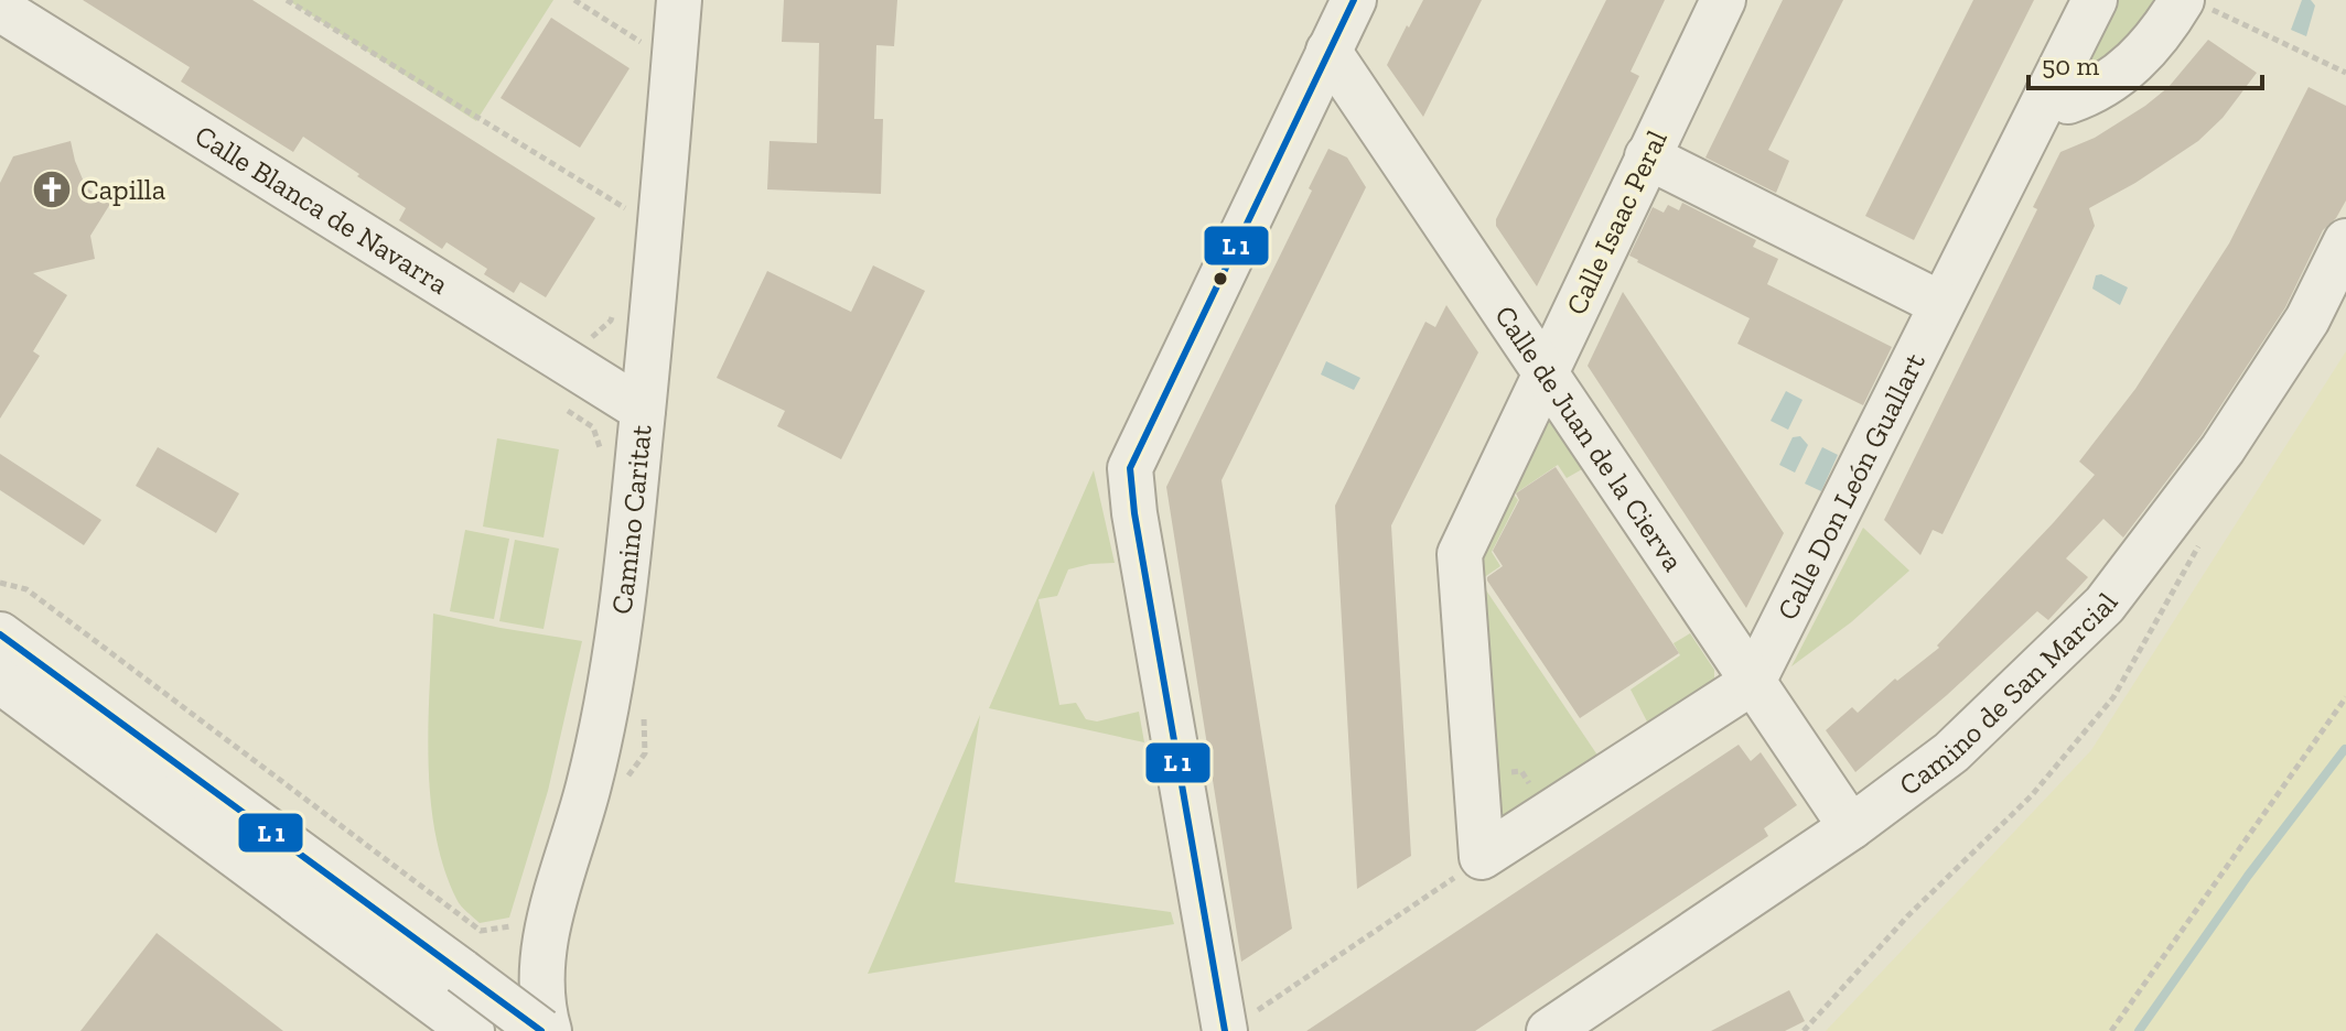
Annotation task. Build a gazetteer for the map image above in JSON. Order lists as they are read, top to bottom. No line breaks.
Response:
{"streets":{"street":["Calle Blanca de Navarra","Calle Isaac Peral","Calle de Juan de la Cierva","Calle Don León Guallart","Camino Caritat","Camino de San Marcial"]},"crossings":[["Calle Blanca de Navarra","Camino Caritat"],["Calle Isaac Peral","Calle de Juan de la Cierva"],["Calle de Juan de la Cierva","Calle Don León Guallart"],["Calle de Juan de la Cierva","Camino de San Marcial"]],"places":{"church":["Capilla"]},"scale_bar":"50 m"}
